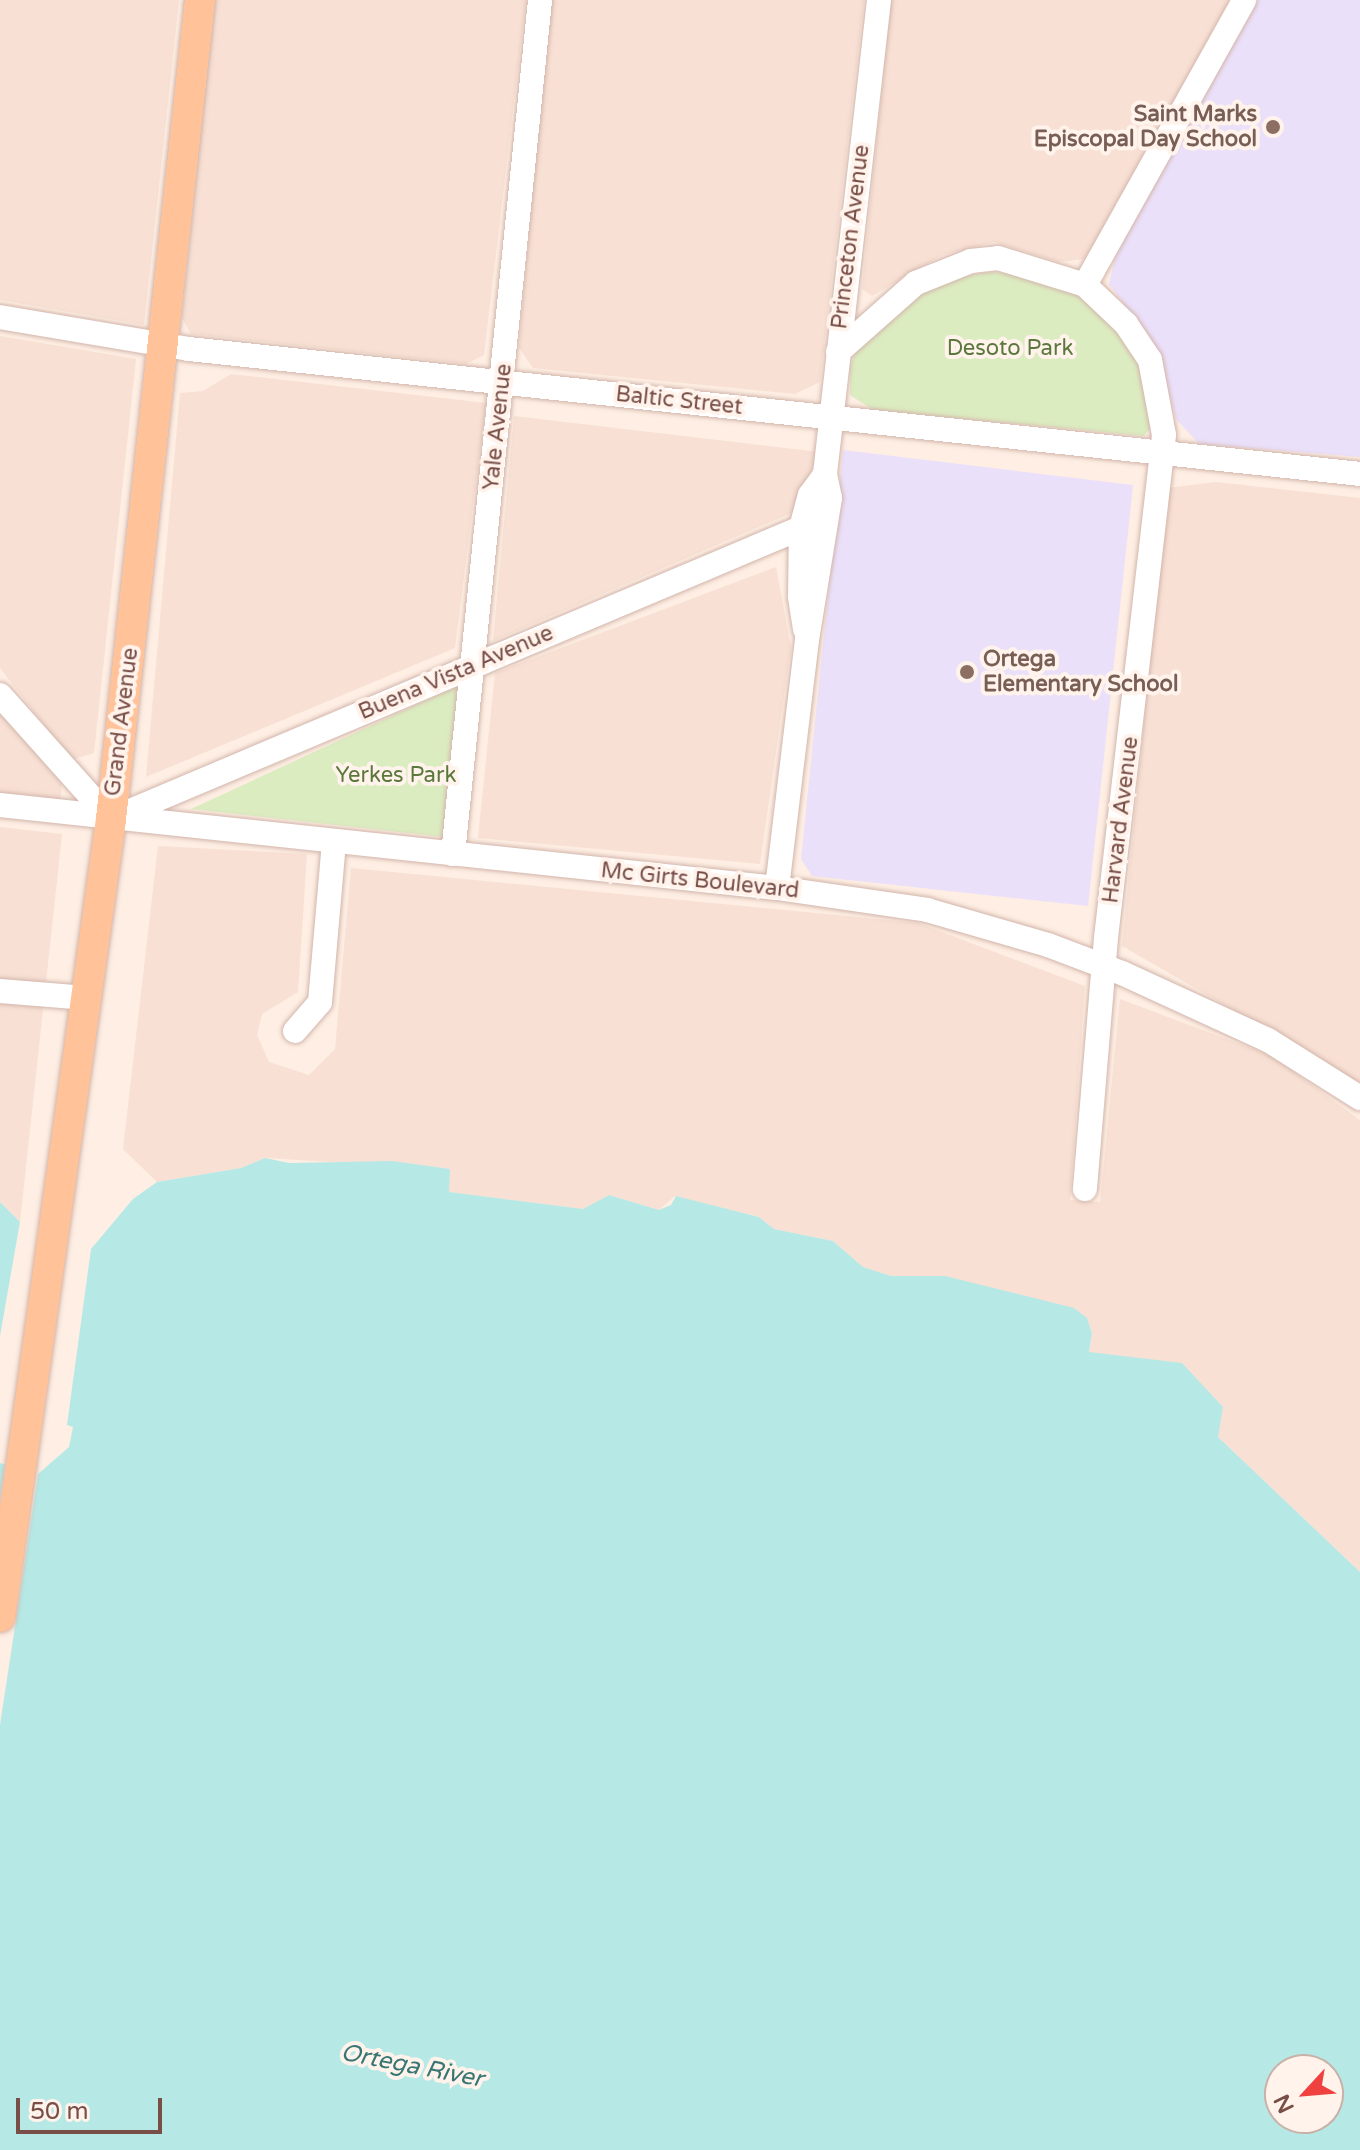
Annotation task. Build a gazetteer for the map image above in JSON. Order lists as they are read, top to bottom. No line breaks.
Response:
{"streets":{"main road":["Grand Avenue"],"street":["Princeton Avenue","Baltic Street","Yale Avenue","Buena Vista Avenue","Harvard Avenue","Mc Girts Boulevard"]},"crossings":[["Princeton Avenue","Baltic Street"],["Princeton Avenue","Buena Vista Avenue"],["Princeton Avenue","Mc Girts Boulevard"],["Baltic Street","Yale Avenue"],["Baltic Street","Grand Avenue"],["Baltic Street","Harvard Avenue"],["Yale Avenue","Buena Vista Avenue"],["Yale Avenue","Mc Girts Boulevard"],["Buena Vista Avenue","Grand Avenue"],["Buena Vista Avenue","Mc Girts Boulevard"],["Grand Avenue","Mc Girts Boulevard"],["Harvard Avenue","Mc Girts Boulevard"]],"water":["Ortega River"],"parks":["Desoto Park","Yerkes Park"],"places":["Saint Marks Episcopal Day School","Ortega Elementary School"],"scale_bar":"50 m","north":"bottom left"}
